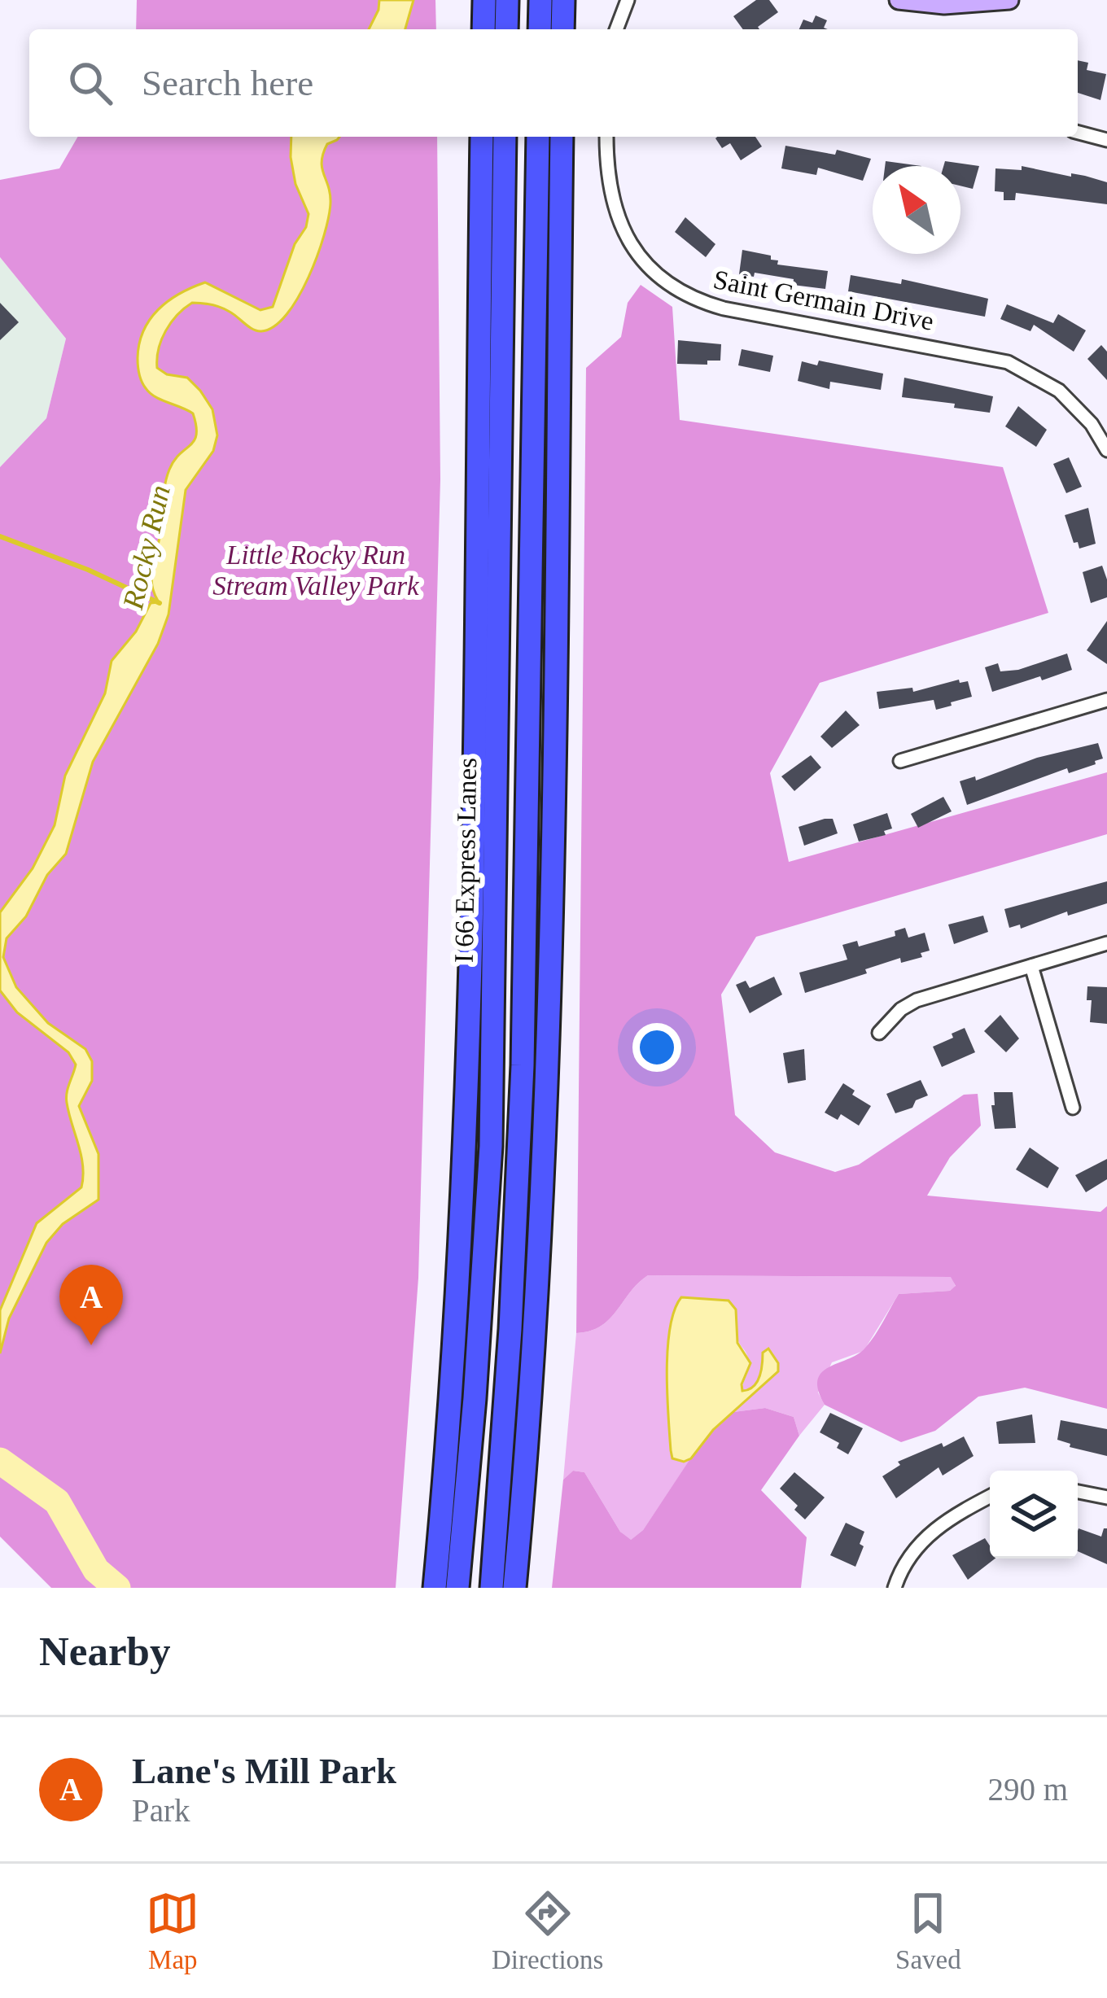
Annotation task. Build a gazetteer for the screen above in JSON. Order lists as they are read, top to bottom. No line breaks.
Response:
{"streets":{"highway":["I 66 Express Lanes"],"street":["Saint Germain Drive"]},"water":["Rocky Run"],"parks":["Little Rocky Run Stream Valley Park"],"north":"top left","page":{"search":"Search here","pins":"A","heading":"Nearby","list":[{"mark":"A","name":"Lane's Mill Park","note":"Park","value":"290 m"}],"nav":["Map","Directions","Saved"]}}
